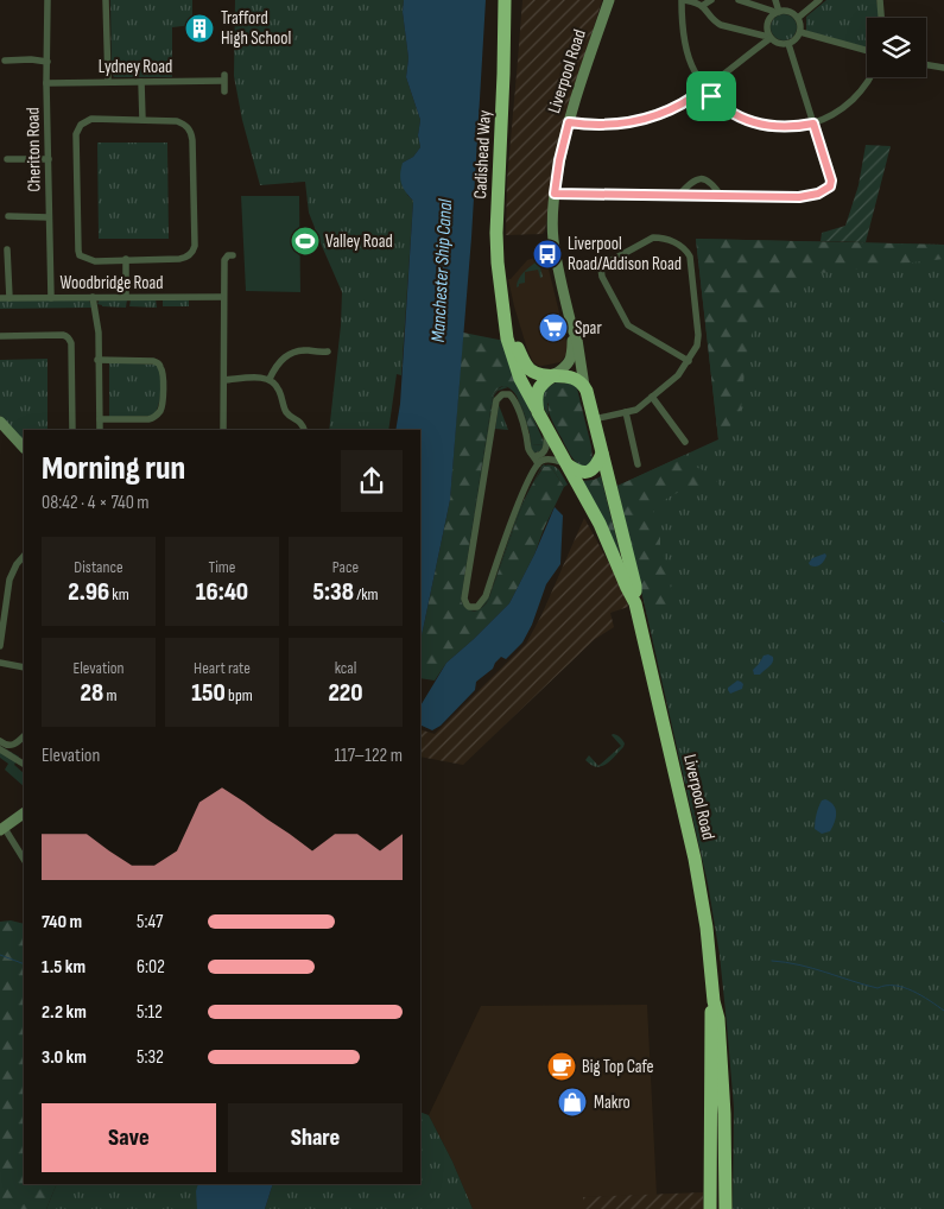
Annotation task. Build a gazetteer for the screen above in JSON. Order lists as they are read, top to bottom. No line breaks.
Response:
{"streets":{"highway":["Liverpool Road","Cadishead Way"],"street":["Lydney Road","Cheriton Road","Woodbridge Road"]},"crossings":[["Lydney Road","Cheriton Road"],["Liverpool Road","Cadishead Way"],["Cheriton Road","Woodbridge Road"]],"water":["Manchester Ship Canal"],"places":{"building":["Trafford High School"],"sports":["Valley Road"],"bus stop":["Liverpool Road/Addison Road"],"supermarket":["Spar"],"cafe":["Big Top Cafe"],"shop":["Makro"]},"page":{"heading":["Morning run","08:42 · 4 × 740 m"],"stats":[["Distance","2.96 km"],["Time","16:40"],["Pace","5:38 /km"],["Elevation","28 m"],["Heart rate","150 bpm"],["kcal","220"]],"chart":["Elevation","117–122 m"],"list":[{"name":"740 m","note":"5:47"},{"name":"1.5 km","note":"6:02"},{"name":"2.2 km","note":"5:12"},{"name":"3.0 km","note":"5:32"}],"buttons":["Save","Share"]}}
